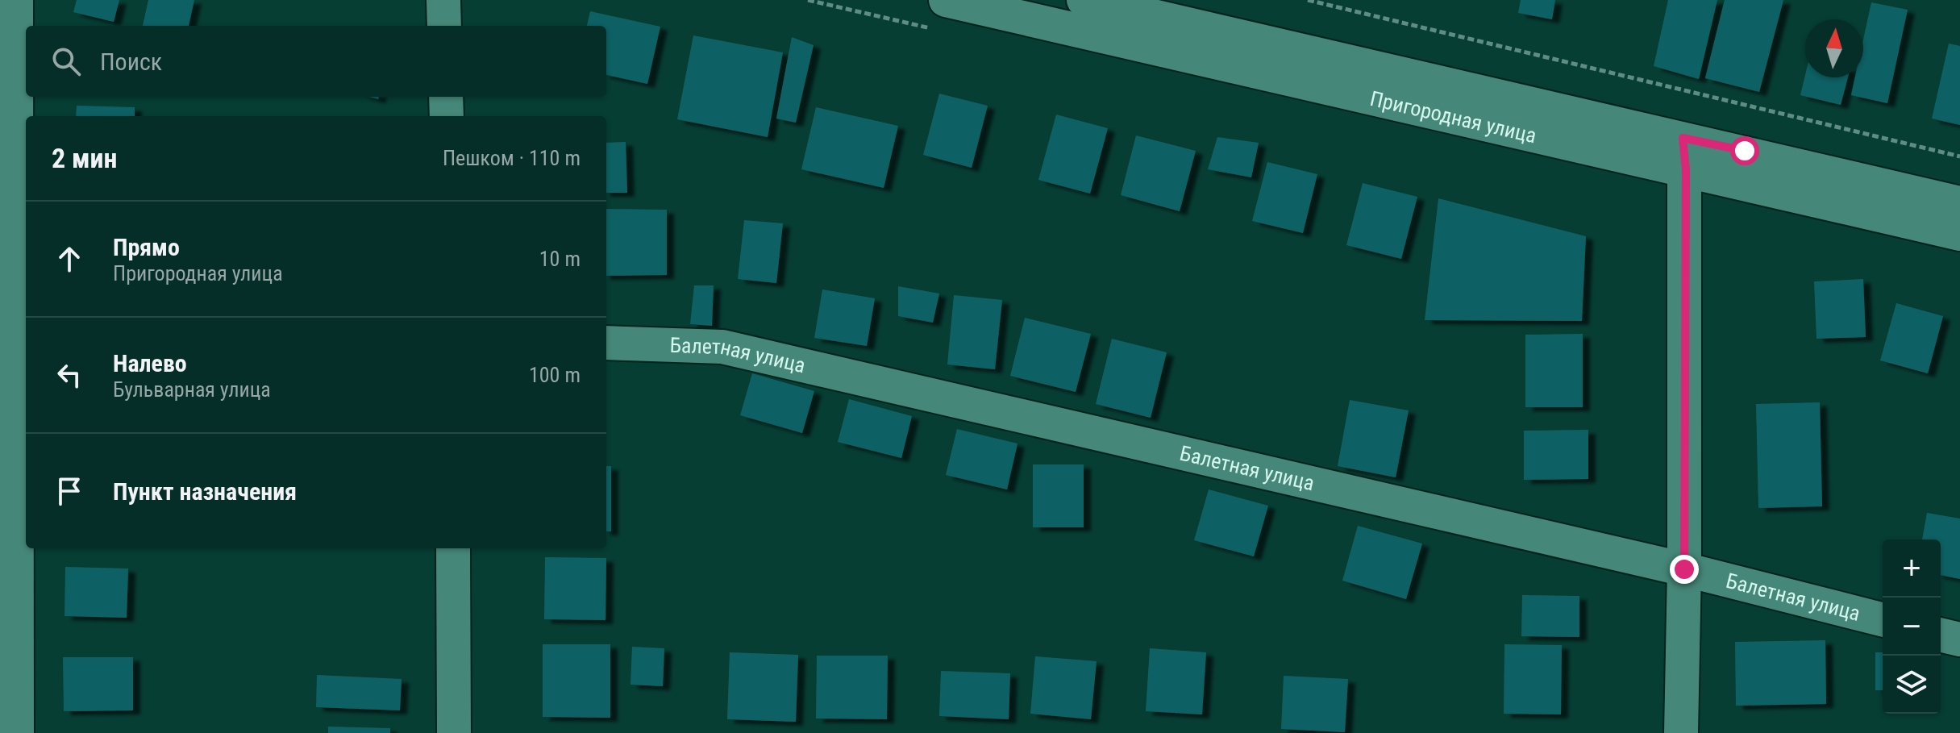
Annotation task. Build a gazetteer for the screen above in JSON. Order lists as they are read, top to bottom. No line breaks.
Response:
{"streets":{"street":["Пригородная улица","Балетная улица"]},"north":"top","page":{"search":"Поиск","heading":["2 мин","Пешком · 110 m"],"list":[["Прямо","Пригородная улица","10 m"],["Налево","Бульварная улица","100 m"],"Пункт назначения"],"map_buttons":["+","−"]}}
